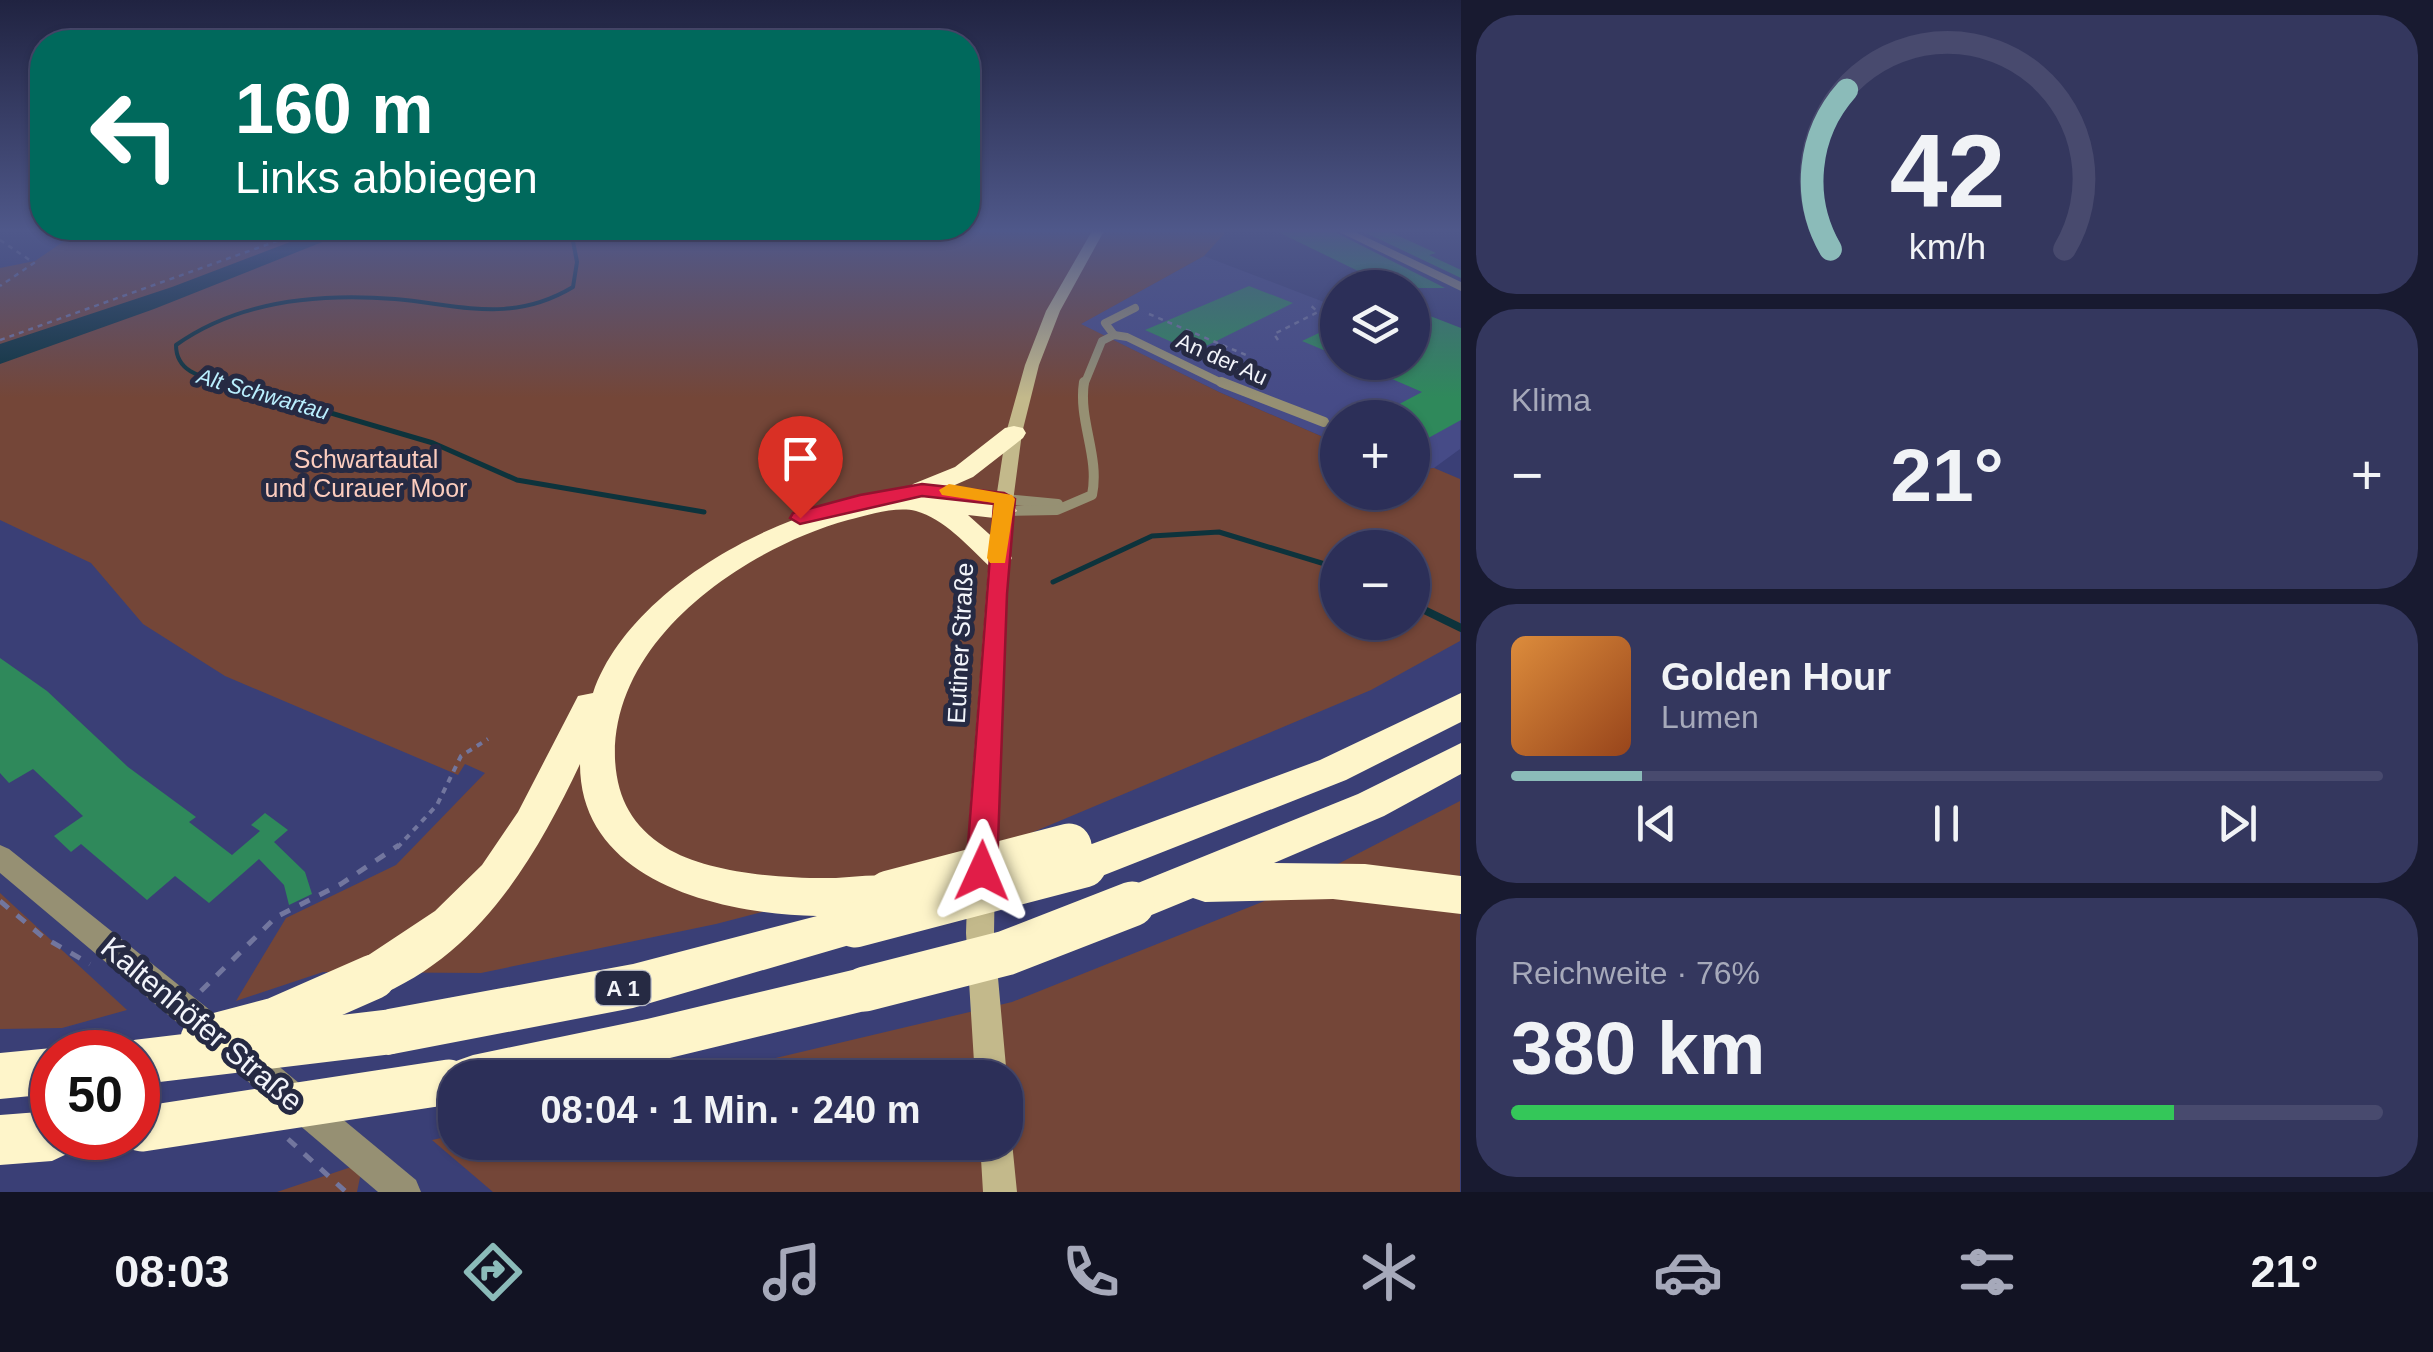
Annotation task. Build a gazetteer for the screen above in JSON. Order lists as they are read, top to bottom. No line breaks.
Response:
{"streets":{"highway":["A 1"],"main road":["Eutiner Straße"],"street":["Kaltenhöfer Straße"],"lane":["An der Au"]},"water":["Alt Schwartau"],"parks":["Schwartautal und Curauer Moor"],"page":{"turn":["160 m","Links abbiegen"],"map_buttons":["+","−"],"tile":["Klima",["Reichweite · 76%","380 km"]],"heat":["−","21°","+"],"song":["Golden Hour","Lumen"],"limit":"50","trip":"08:04 · 1 Min. · 240 m","tabs":["08:03","21°"],"gauge":["42","km/h"]}}
